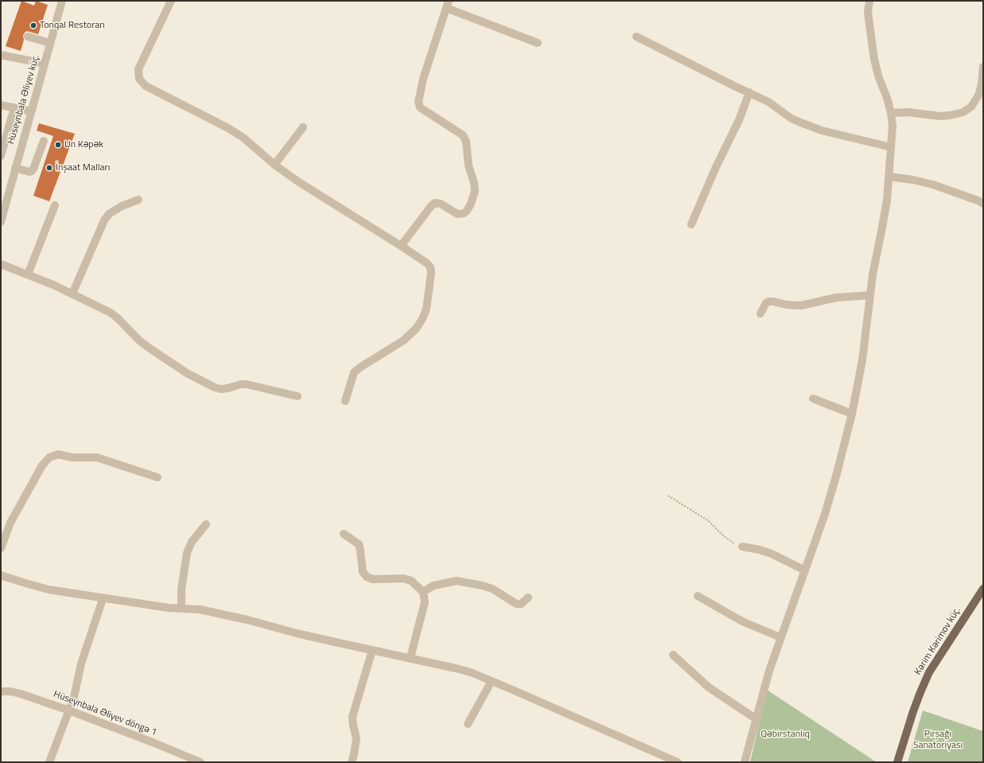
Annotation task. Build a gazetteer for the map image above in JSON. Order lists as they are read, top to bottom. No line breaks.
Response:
{"streets":{"main road":["Kərim Kərimov küç."],"street":["Hüseynbala Əliyev küç.","Hüseynbala Əliyev döngə 1"]},"parks":["Qəbirstanlıq","Pirşağı Sanatoriyası"],"places":["Tonqal Restoran","Un Kəpək","İnşaat Malları"]}
